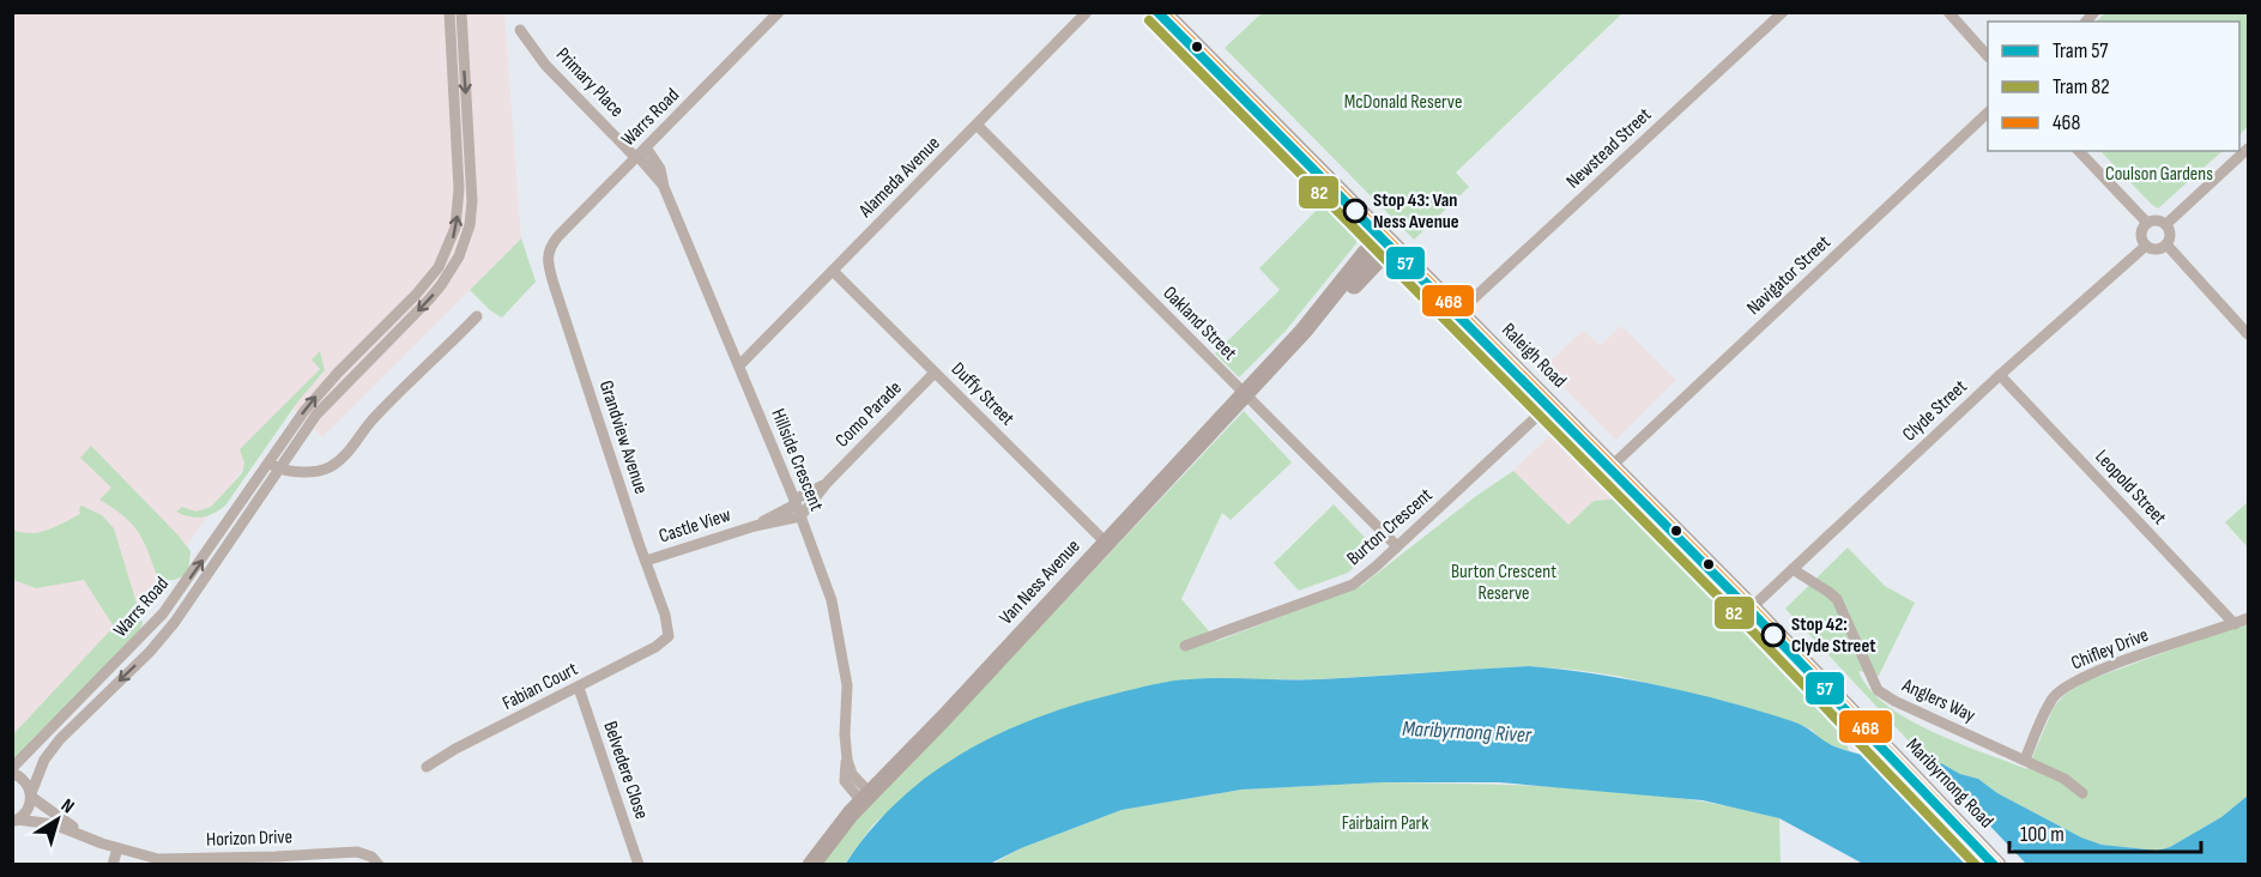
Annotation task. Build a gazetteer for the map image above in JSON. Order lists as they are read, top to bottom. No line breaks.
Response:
{"streets":{"main road":["Raleigh Road","Van Ness Avenue","Maribyrnong Road"],"street":["Primary Place","Warrs Road","Newstead Street","Alameda Avenue","Navigator Street","Oakland Street","Duffy Street","Clyde Street","Como Parade","Grandview Avenue","Hillside Crescent","Leopold Street","Castle View","Burton Crescent","Chifley Drive","Fabian Court","Anglers Way","Belvedere Close","Horizon Drive"]},"crossings":[["Primary Place","Warrs Road"],["Primary Place","Hillside Crescent"],["Warrs Road","Grandview Avenue"],["Warrs Road","Hillside Crescent"],["Warrs Road","Horizon Drive"],["Newstead Street","Raleigh Road"],["Alameda Avenue","Oakland Street"],["Alameda Avenue","Duffy Street"],["Alameda Avenue","Hillside Crescent"],["Navigator Street","Raleigh Road"],["Oakland Street","Burton Crescent"],["Oakland Street","Van Ness Avenue"],["Raleigh Road","Clyde Street"],["Raleigh Road","Burton Crescent"],["Raleigh Road","Van Ness Avenue"],["Raleigh Road","Maribyrnong Road"],["Duffy Street","Como Parade"],["Duffy Street","Van Ness Avenue"],["Clyde Street","Leopold Street"],["Clyde Street","Anglers Way"],["Clyde Street","Maribyrnong Road"],["Como Parade","Hillside Crescent"],["Como Parade","Castle View"],["Grandview Avenue","Castle View"],["Grandview Avenue","Fabian Court"],["Hillside Crescent","Castle View"],["Hillside Crescent","Van Ness Avenue"],["Leopold Street","Chifley Drive"],["Chifley Drive","Anglers Way"],["Fabian Court","Belvedere Close"]],"water":["Maribyrnong River"],"parks":["McDonald Reserve","Coulson Gardens","Burton Crescent Reserve","Fairbairn Park"],"places":["Stop 43: Van Ness Avenue","Stop 42: Clyde Street"],"lines":["tram line 57","transit line 468","tram line 82"],"legend":["Tram 57","Tram 82","468"],"scale_bar":"100 m","north":"top right"}
